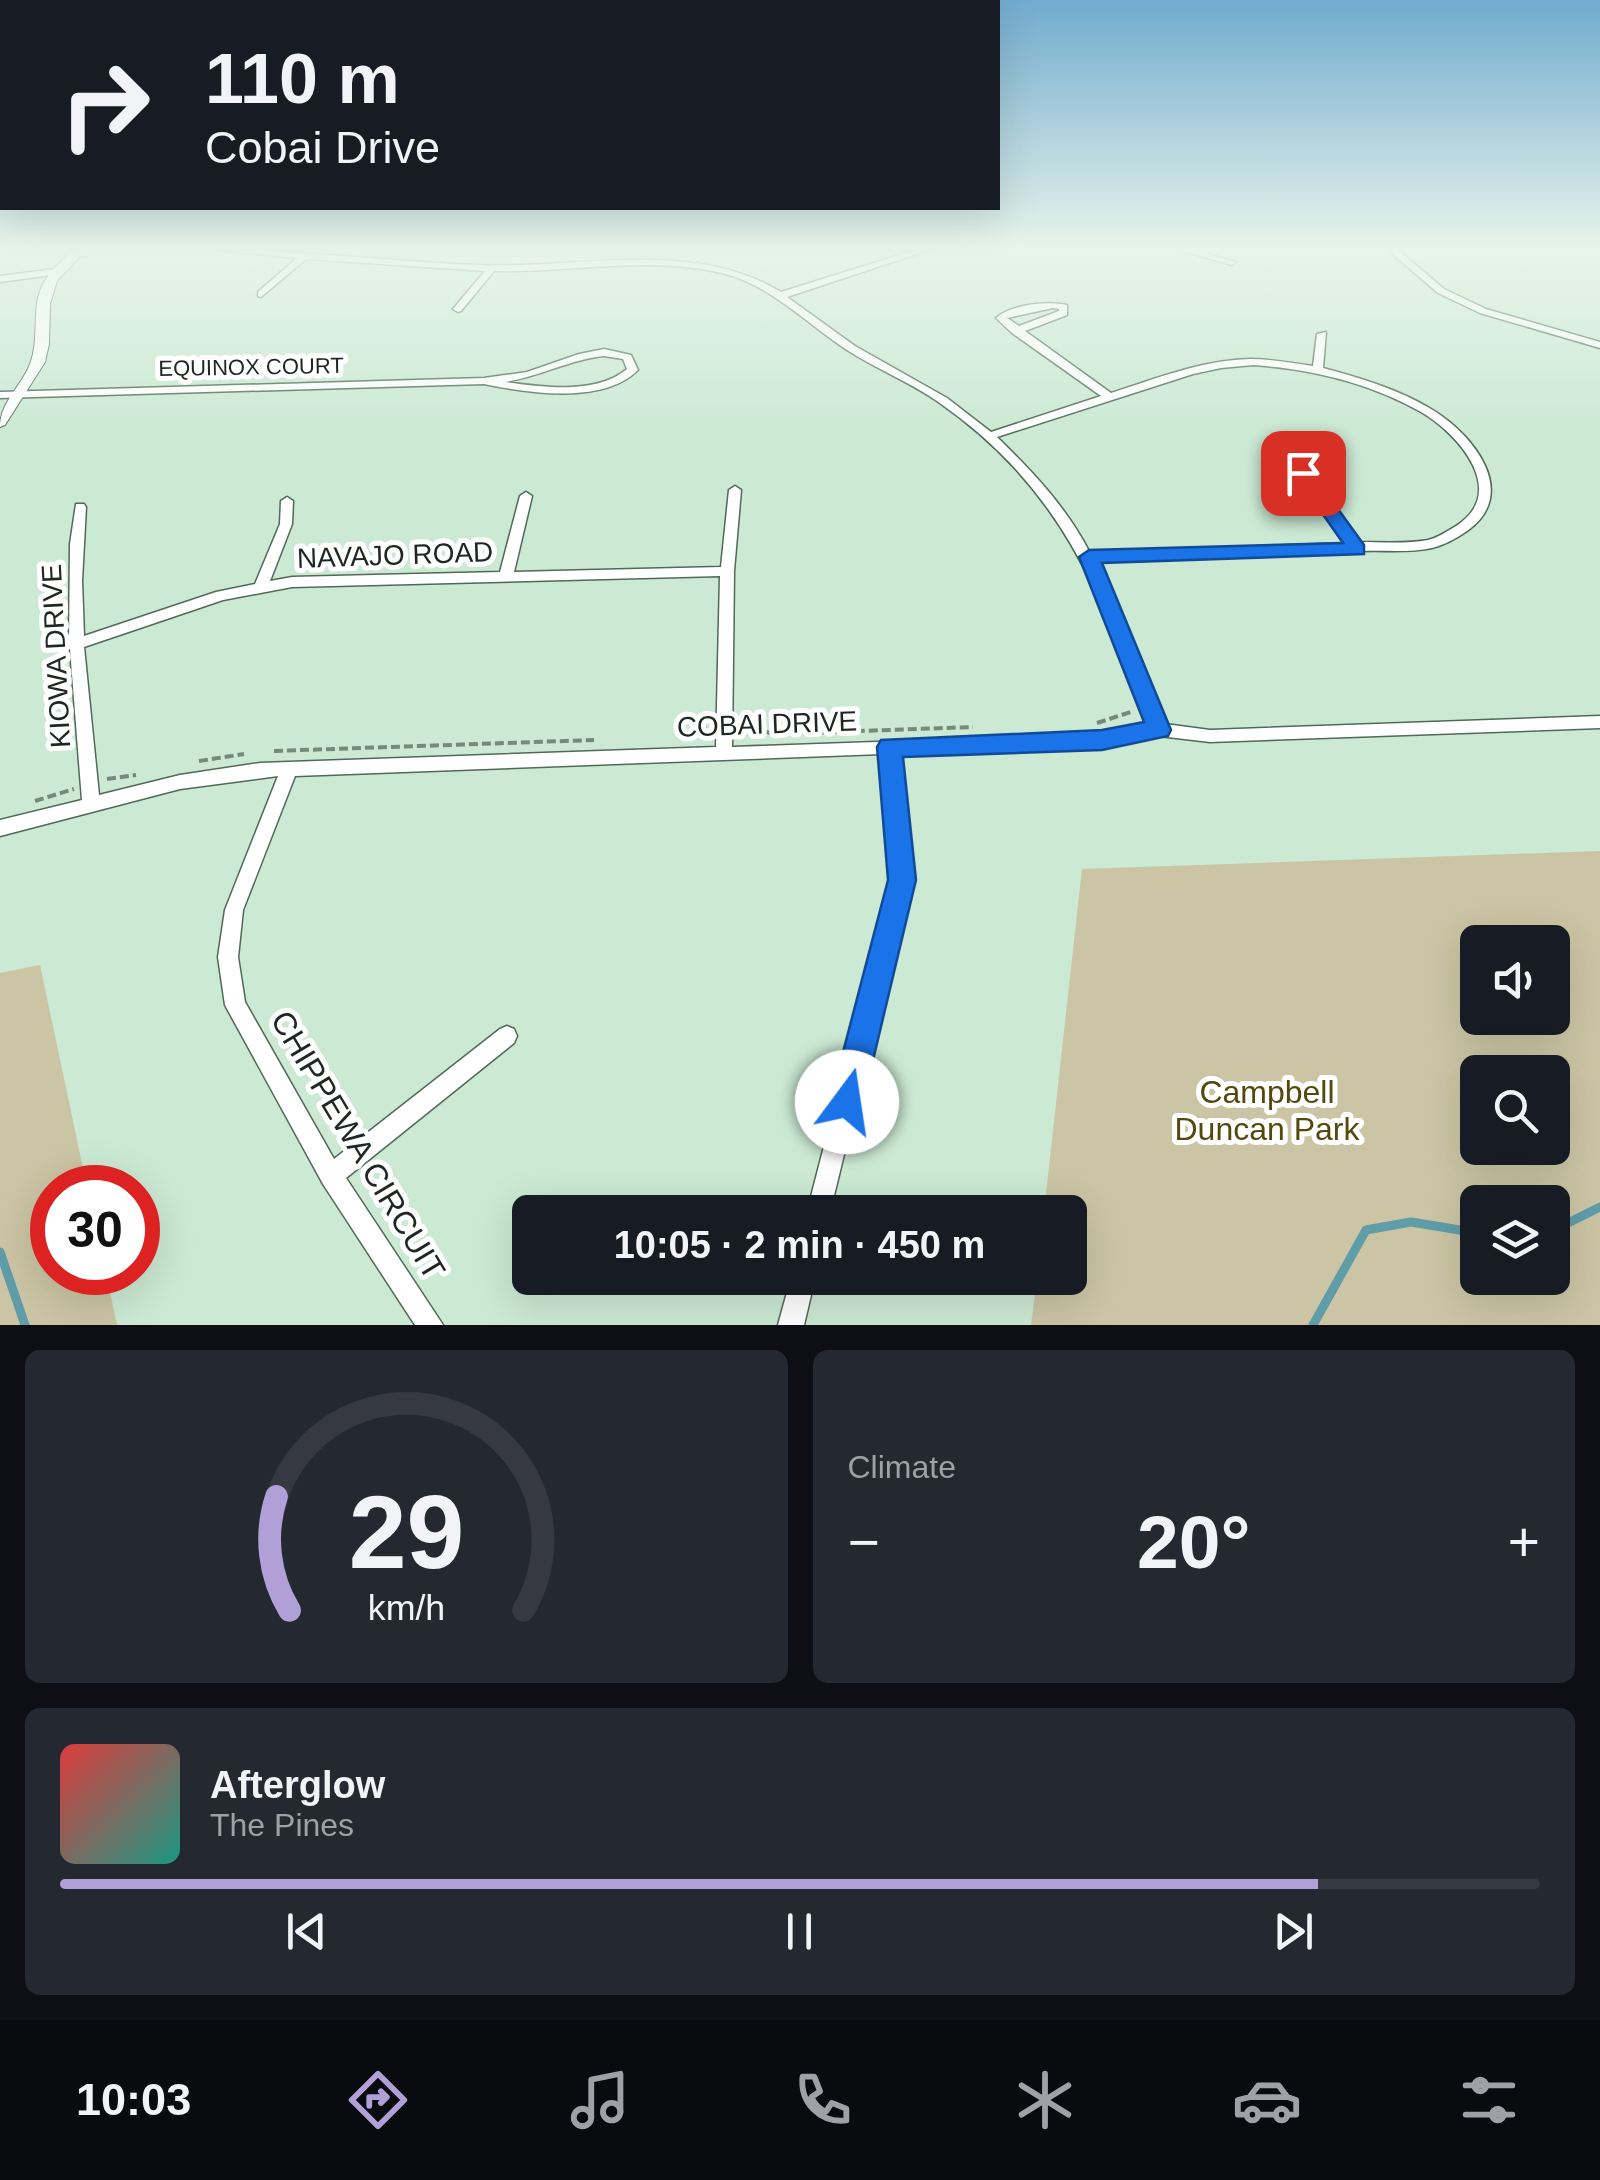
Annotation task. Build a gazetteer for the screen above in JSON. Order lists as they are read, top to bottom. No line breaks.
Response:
{"streets":{"street":["EQUINOX COURT","NAVAJO ROAD","KIOWA DRIVE","COBAI DRIVE","CHIPPEWA CIRCUIT"]},"crossings":[["NAVAJO ROAD","KIOWA DRIVE"],["KIOWA DRIVE","COBAI DRIVE"],["COBAI DRIVE","CHIPPEWA CIRCUIT"]],"parks":["Campbell Duncan Park"],"page":{"turn":["110 m","Cobai Drive"],"limit":"30","trip":"10:05 · 2 min · 450 m","tile":"Climate","heat":["−","20°","+"],"song":["Afterglow","The Pines"],"tabs":"10:03","gauge":["29","km/h"]}}
